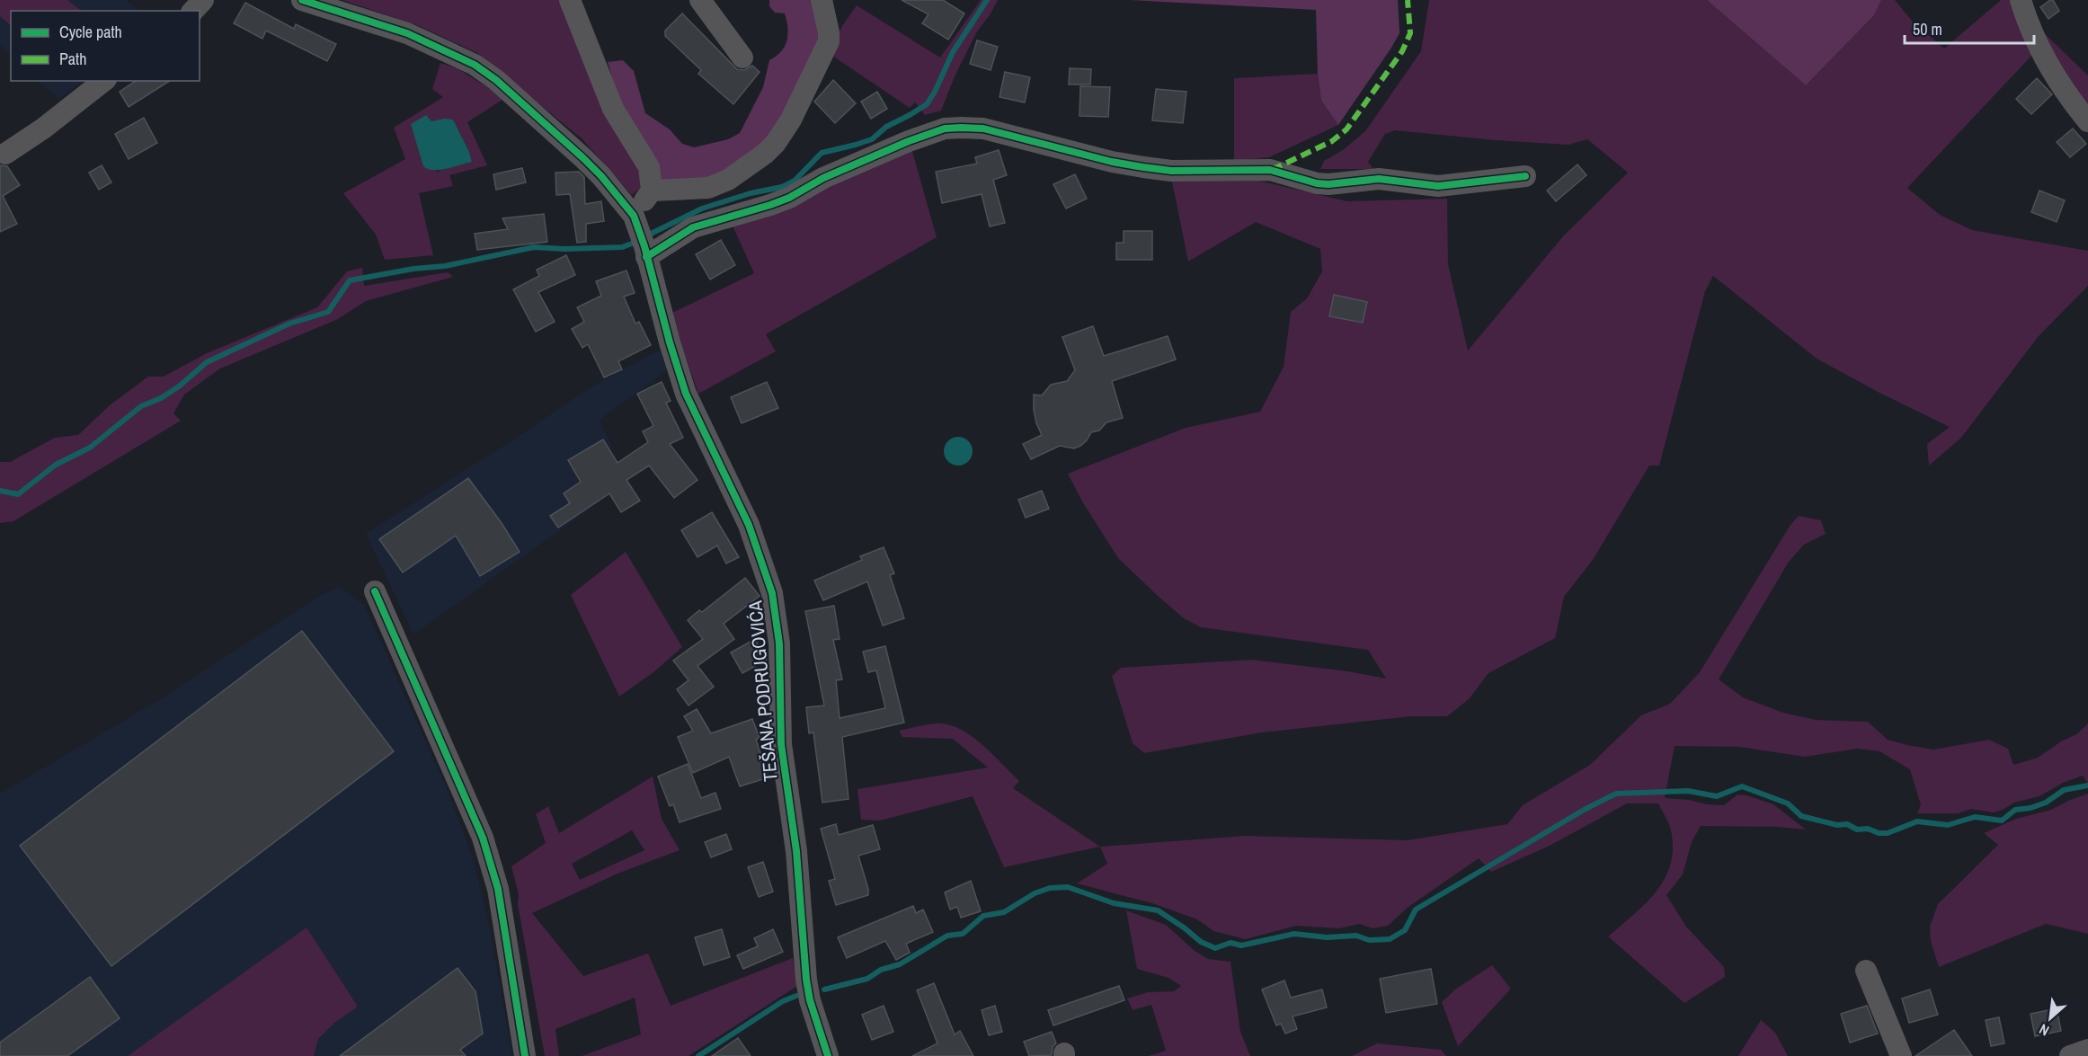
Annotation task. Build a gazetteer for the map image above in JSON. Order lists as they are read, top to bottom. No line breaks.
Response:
{"streets":{"street":["TEŠANA PODRUGOVIĆA"]},"legend":["Cycle path","Path"],"scale_bar":"50 m","north":"bottom left"}
